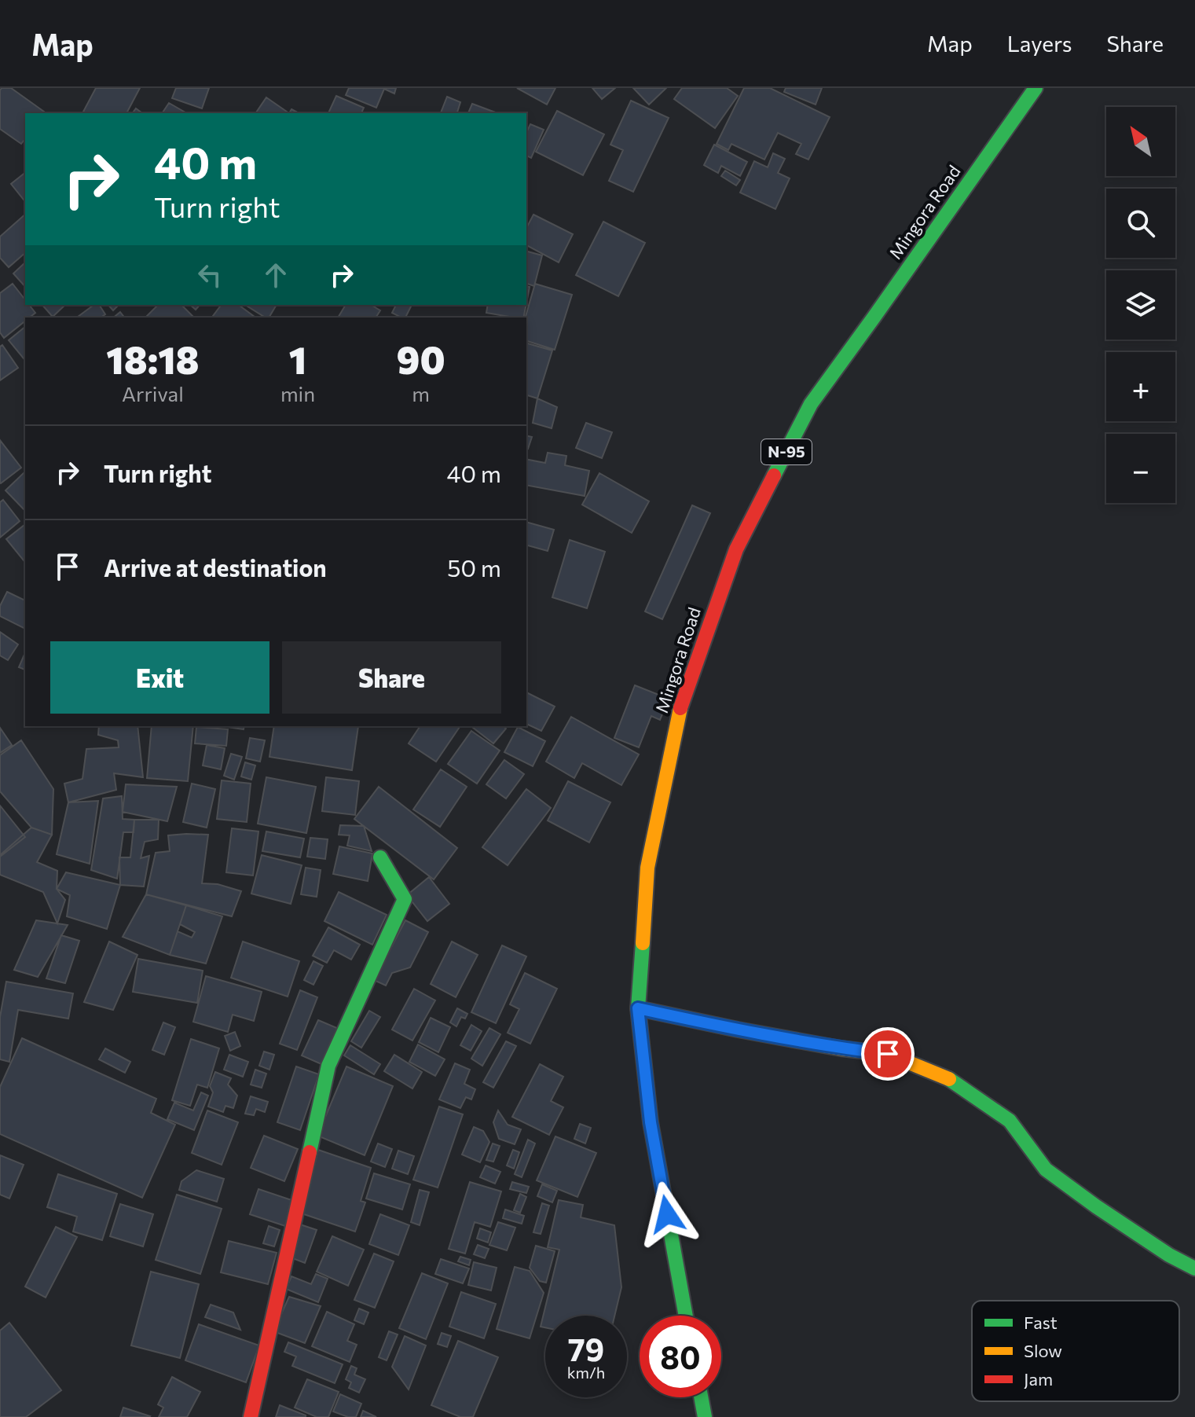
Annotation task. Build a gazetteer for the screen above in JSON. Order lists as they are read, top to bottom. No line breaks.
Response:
{"streets":{"main road":["Mingora Road","N-95"]},"legend":["Fast","Slow","Jam"],"north":"top left","page":{"header":"Map","nav":["Map","Layers","Share"],"map_buttons":["+","−"],"turn":["40 m","Turn right"],"eta":["18:18","Arrival","1","min","90","m"],"list":[{"name":"Turn right","value":"40 m"},{"name":"Arrive at destination","value":"50 m"}],"buttons":["Exit","Share"],"speed":"79 km/h","limit":"80"}}
